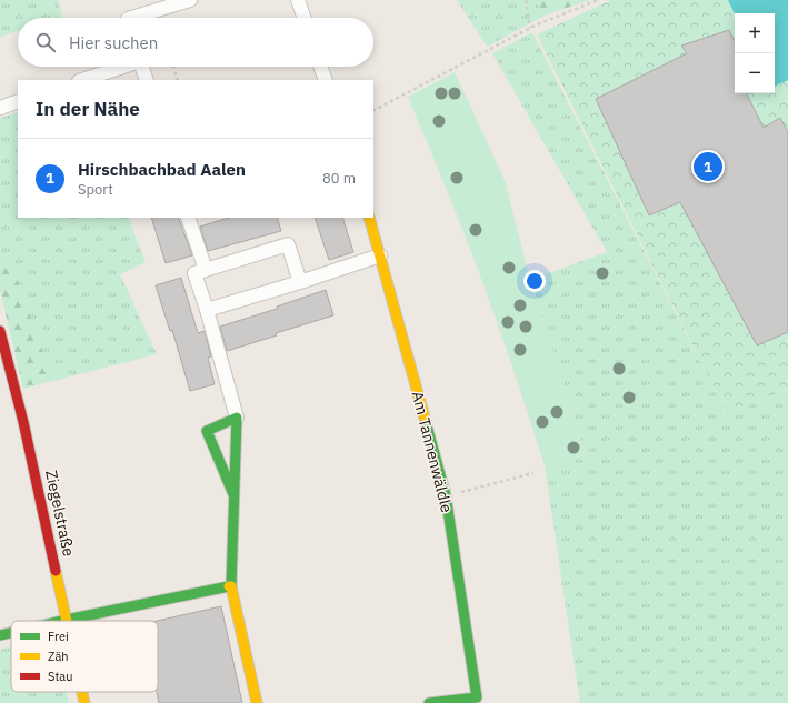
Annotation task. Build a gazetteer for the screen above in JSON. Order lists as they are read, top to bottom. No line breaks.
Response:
{"streets":{"street":["Am Tannenwäldle","Ziegelstraße"]},"legend":["Frei","Zäh","Stau"],"page":{"map_buttons":["+","−"],"search":"Hier suchen","heading":"In der Nähe","list":[{"mark":"1","name":"Hirschbachbad Aalen","note":"Sport","value":"80 m"}],"pins":"1"}}
